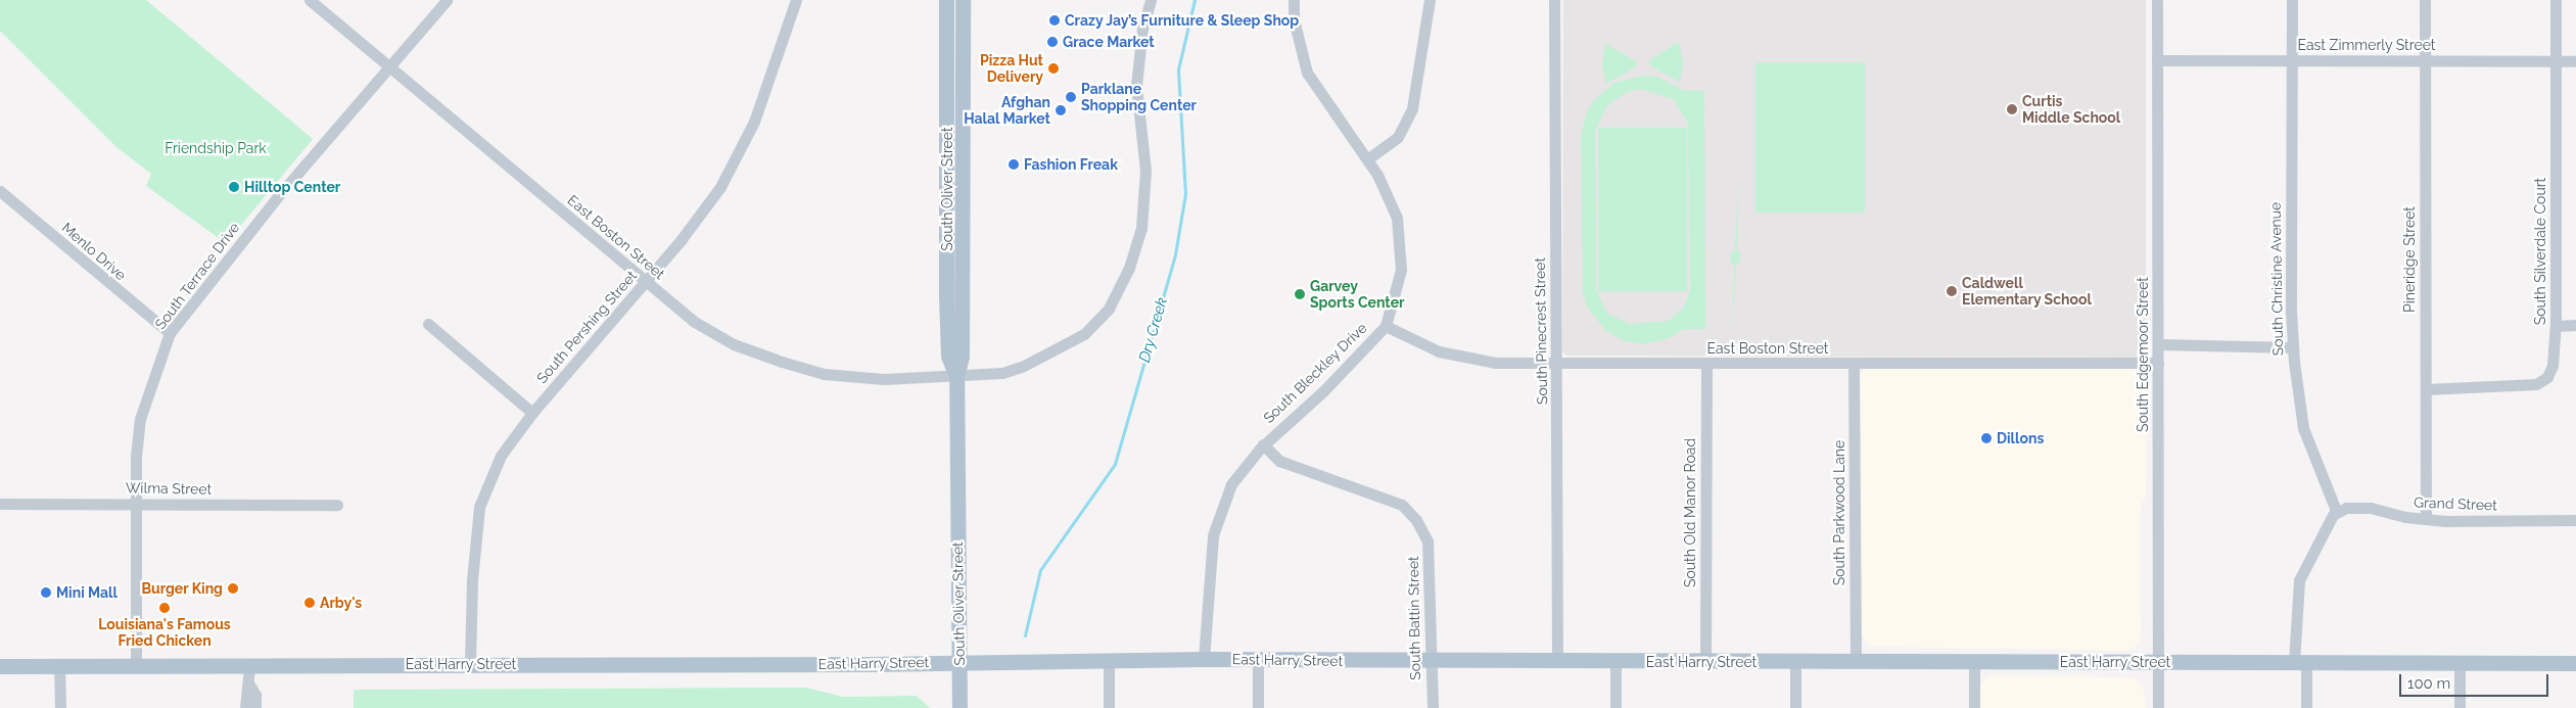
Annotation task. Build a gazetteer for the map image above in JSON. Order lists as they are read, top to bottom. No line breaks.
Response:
{"streets":{"main road":["South Oliver Street","East Harry Street"],"street":["East Zimmerly Street","East Boston Street","Menlo Drive","South Silverdale Court","Pineridge Street","South Terrace Drive","South Christine Avenue","South Pershing Street","South Pinecrest Street","South Edgemoor Street","South Bleckley Drive","Wilma Street","Grand Street","South Old Manor Road","South Parkwood Lane","South Battin Street"]},"crossings":[["East Zimmerly Street","South Silverdale Court"],["East Zimmerly Street","Pineridge Street"],["East Zimmerly Street","South Christine Avenue"],["East Zimmerly Street","South Edgemoor Street"],["South Oliver Street","East Boston Street"],["South Oliver Street","East Harry Street"],["East Boston Street","South Terrace Drive"],["East Boston Street","South Pershing Street"],["East Boston Street","South Pinecrest Street"],["East Boston Street","South Edgemoor Street"],["East Boston Street","South Bleckley Drive"],["East Boston Street","South Old Manor Road"],["East Boston Street","South Parkwood Lane"],["Menlo Drive","South Terrace Drive"],["South Silverdale Court","Pineridge Street"],["Pineridge Street","Grand Street"],["South Terrace Drive","Wilma Street"],["South Terrace Drive","East Harry Street"],["South Christine Avenue","Grand Street"],["South Pershing Street","East Harry Street"],["South Pinecrest Street","East Harry Street"],["South Edgemoor Street","East Harry Street"],["South Bleckley Drive","South Battin Street"],["South Bleckley Drive","East Harry Street"],["South Old Manor Road","East Harry Street"],["South Parkwood Lane","East Harry Street"],["South Battin Street","East Harry Street"]],"water":["Dry Creek"],"parks":["Friendship Park"],"places":["Crazy Jay’s Furniture & Sleep Shop","Grace Market","Pizza Hut Delivery","Parklane Shopping Center","Curtis Middle School","Afghan Halal Market","Fashion Freak","Hilltop Center","Caldwell Elementary School","Garvey Sports Center","Dillons","Burger King","Mini Mall","Arby's","Louisiana's Famous Fried Chicken"],"scale_bar":"100 m"}
